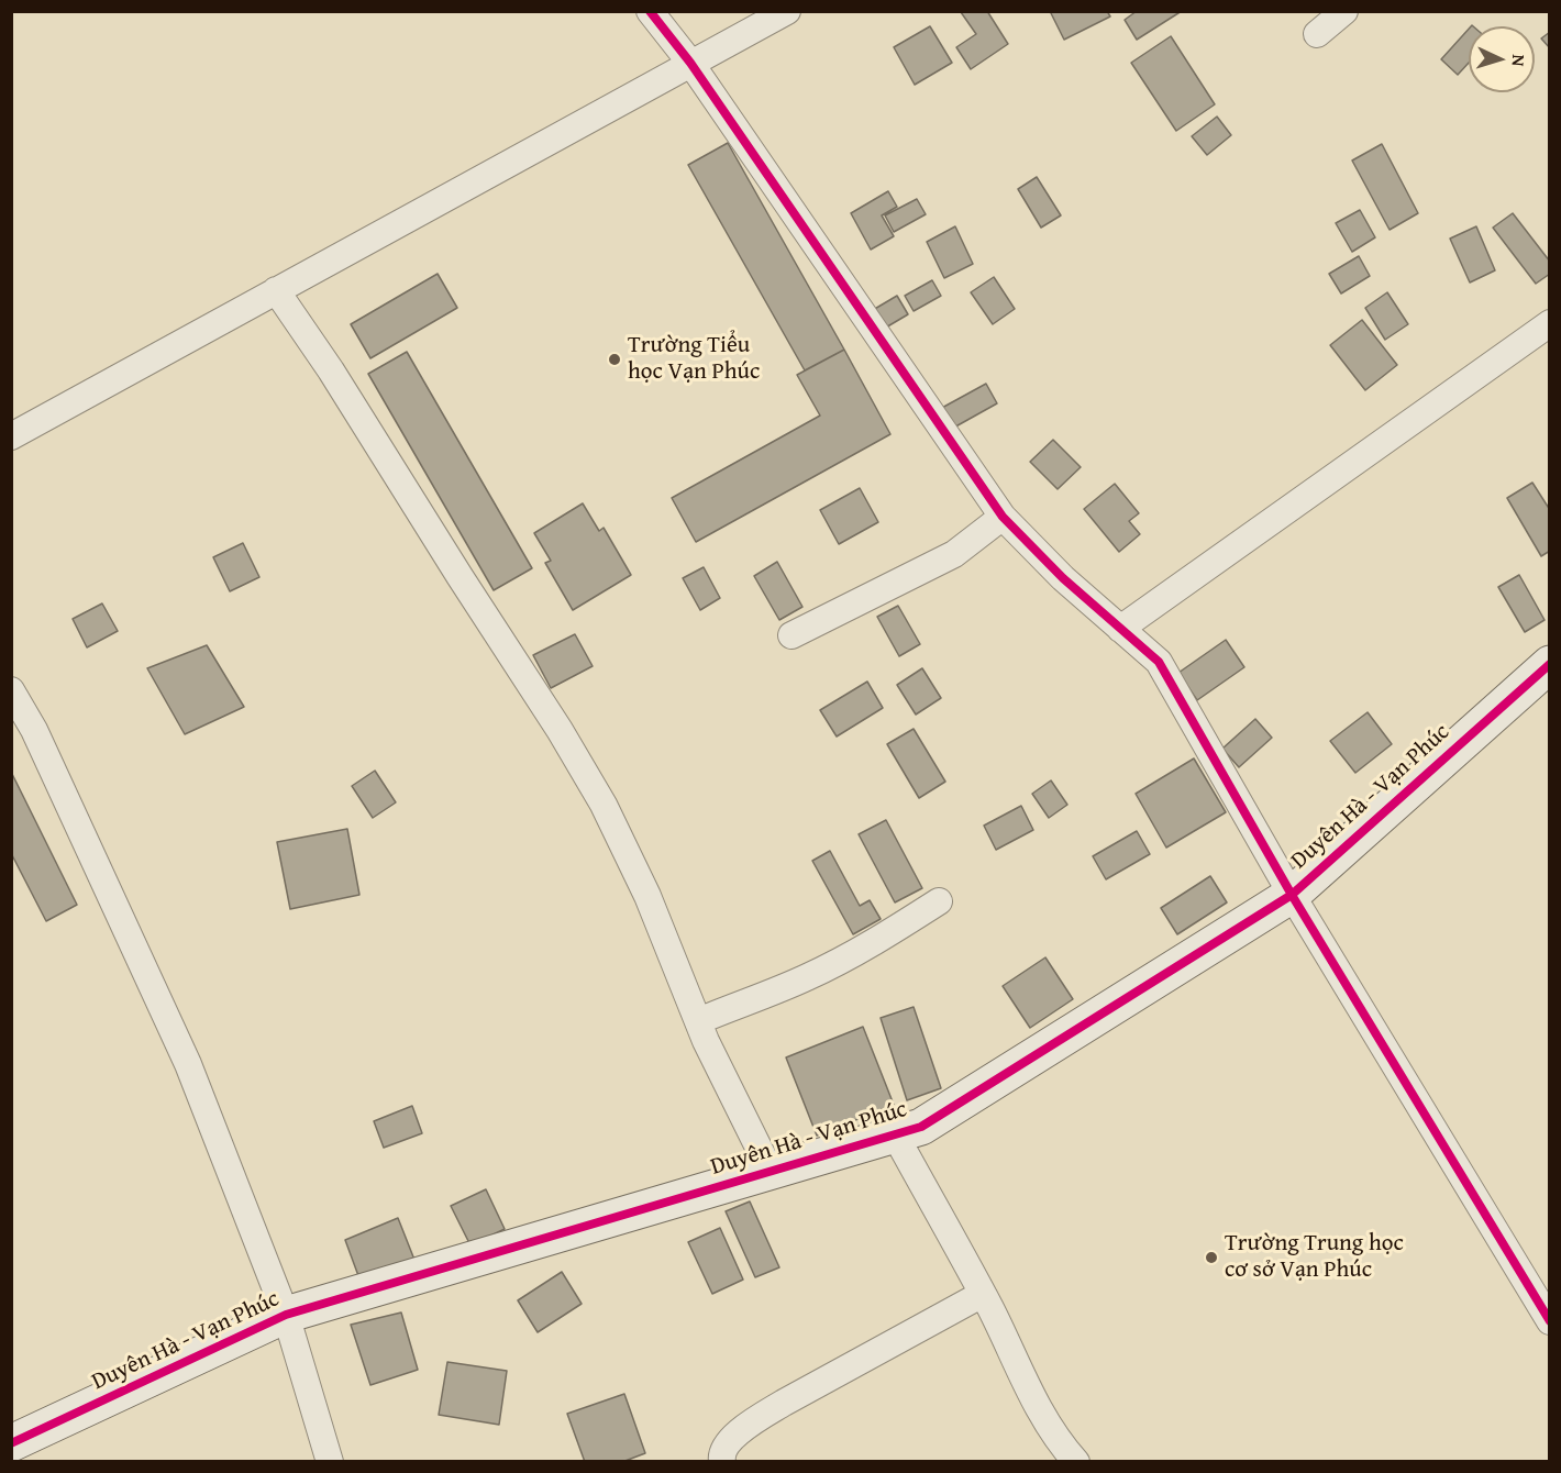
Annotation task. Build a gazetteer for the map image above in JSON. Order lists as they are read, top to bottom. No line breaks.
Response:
{"streets":{"street":["Duyên Hà - Vạn Phúc"]},"places":["Trường Tiểu học Vạn Phúc","Trường Trung học cơ sở Vạn Phúc"],"north":"right"}
